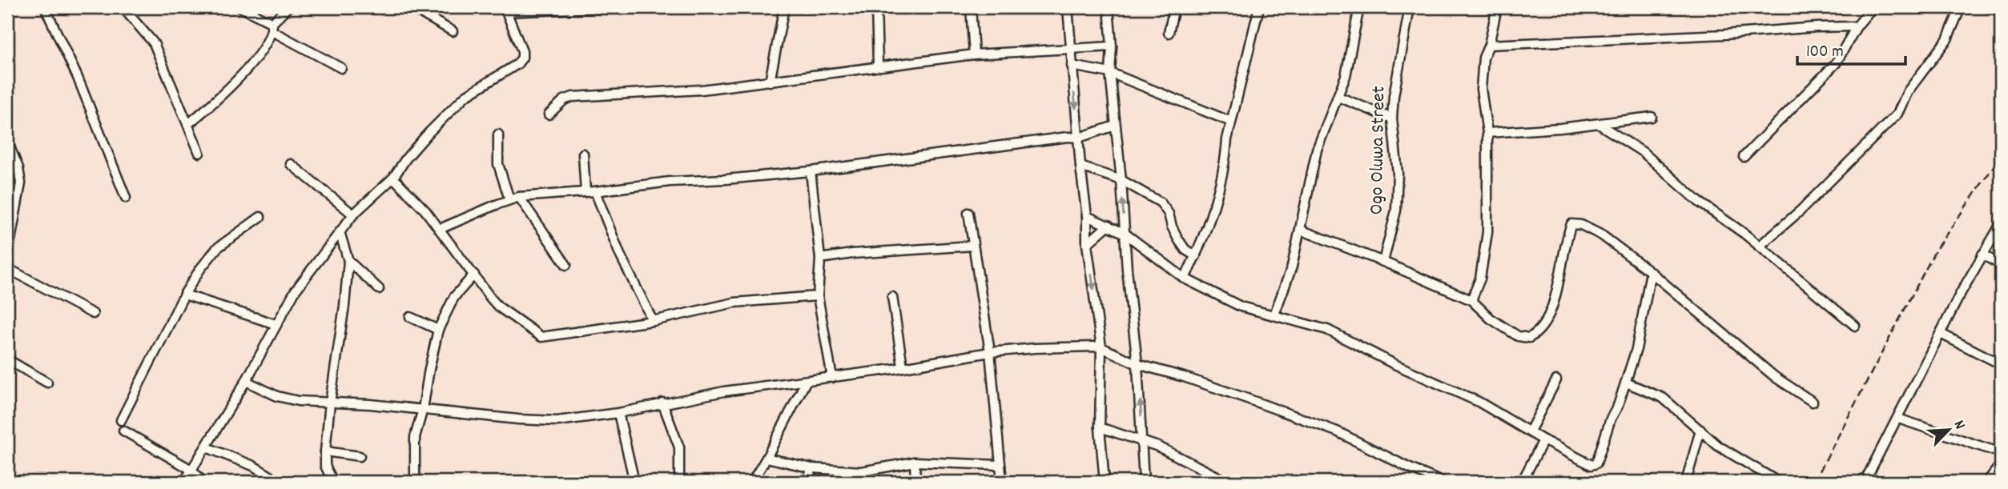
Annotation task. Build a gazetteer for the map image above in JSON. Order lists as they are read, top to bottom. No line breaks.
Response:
{"streets":{"street":["Ogo Oluwa Street"]},"scale_bar":"100 m","north":"top right"}
